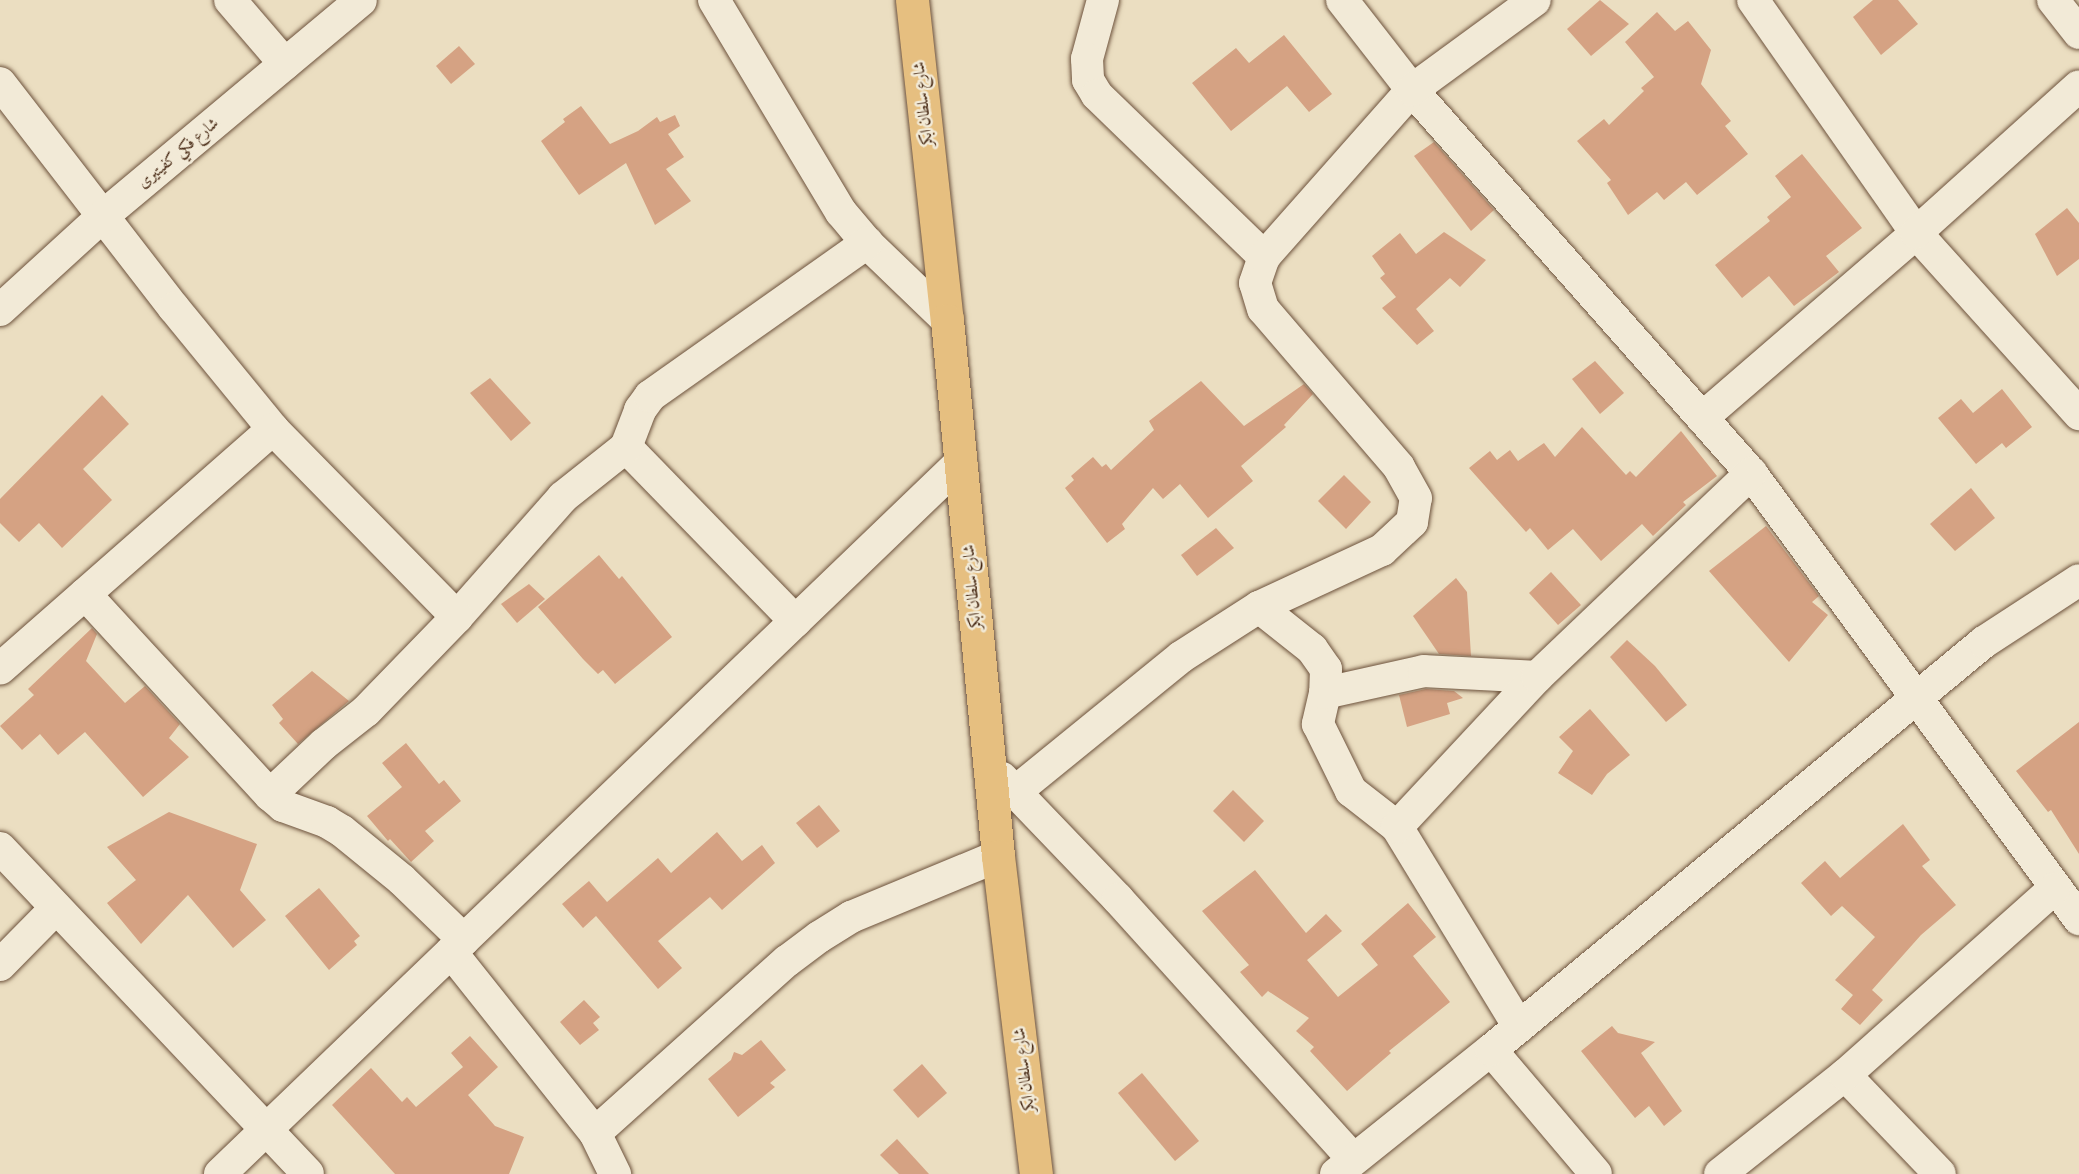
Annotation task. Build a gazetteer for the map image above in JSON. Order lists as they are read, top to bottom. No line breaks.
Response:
{"streets":{"highway":["شارع سلطان ابكر"],"street":["شارع فكي كفيتيرى"]}}
